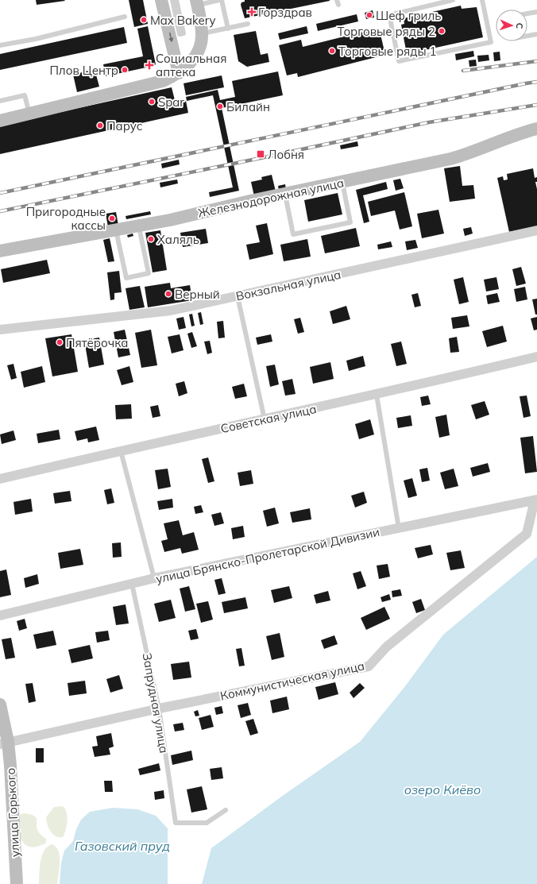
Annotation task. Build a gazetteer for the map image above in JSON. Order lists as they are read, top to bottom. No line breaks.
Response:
{"streets":{"street":["Железнодорожная улица","Вокзальная улица","Советская улица","улица Брянско-Пролетарской Дивизии","Коммунистическая улица","улица Горького"],"lane":["Запрудная улица"]},"crossings":[["улица Брянско-Пролетарской Дивизии","Коммунистическая улица"],["улица Брянско-Пролетарской Дивизии","Запрудная улица"],["Коммунистическая улица","Запрудная улица"],["Коммунистическая улица","улица Горького"]],"water":["озеро Киёво","Газовский пруд"],"places":{"health":["Горздрав","Социальная аптека"],"other":["Шеф гриль","Max Bakery","Торговые ряды 2","Торговые ряды 1","Плов Центр","Spar","Билайн","Парус","Пригородные кассы","Халяль","Верный","Пятёрочка"],"transit":["Лобня"]},"north":"right"}
